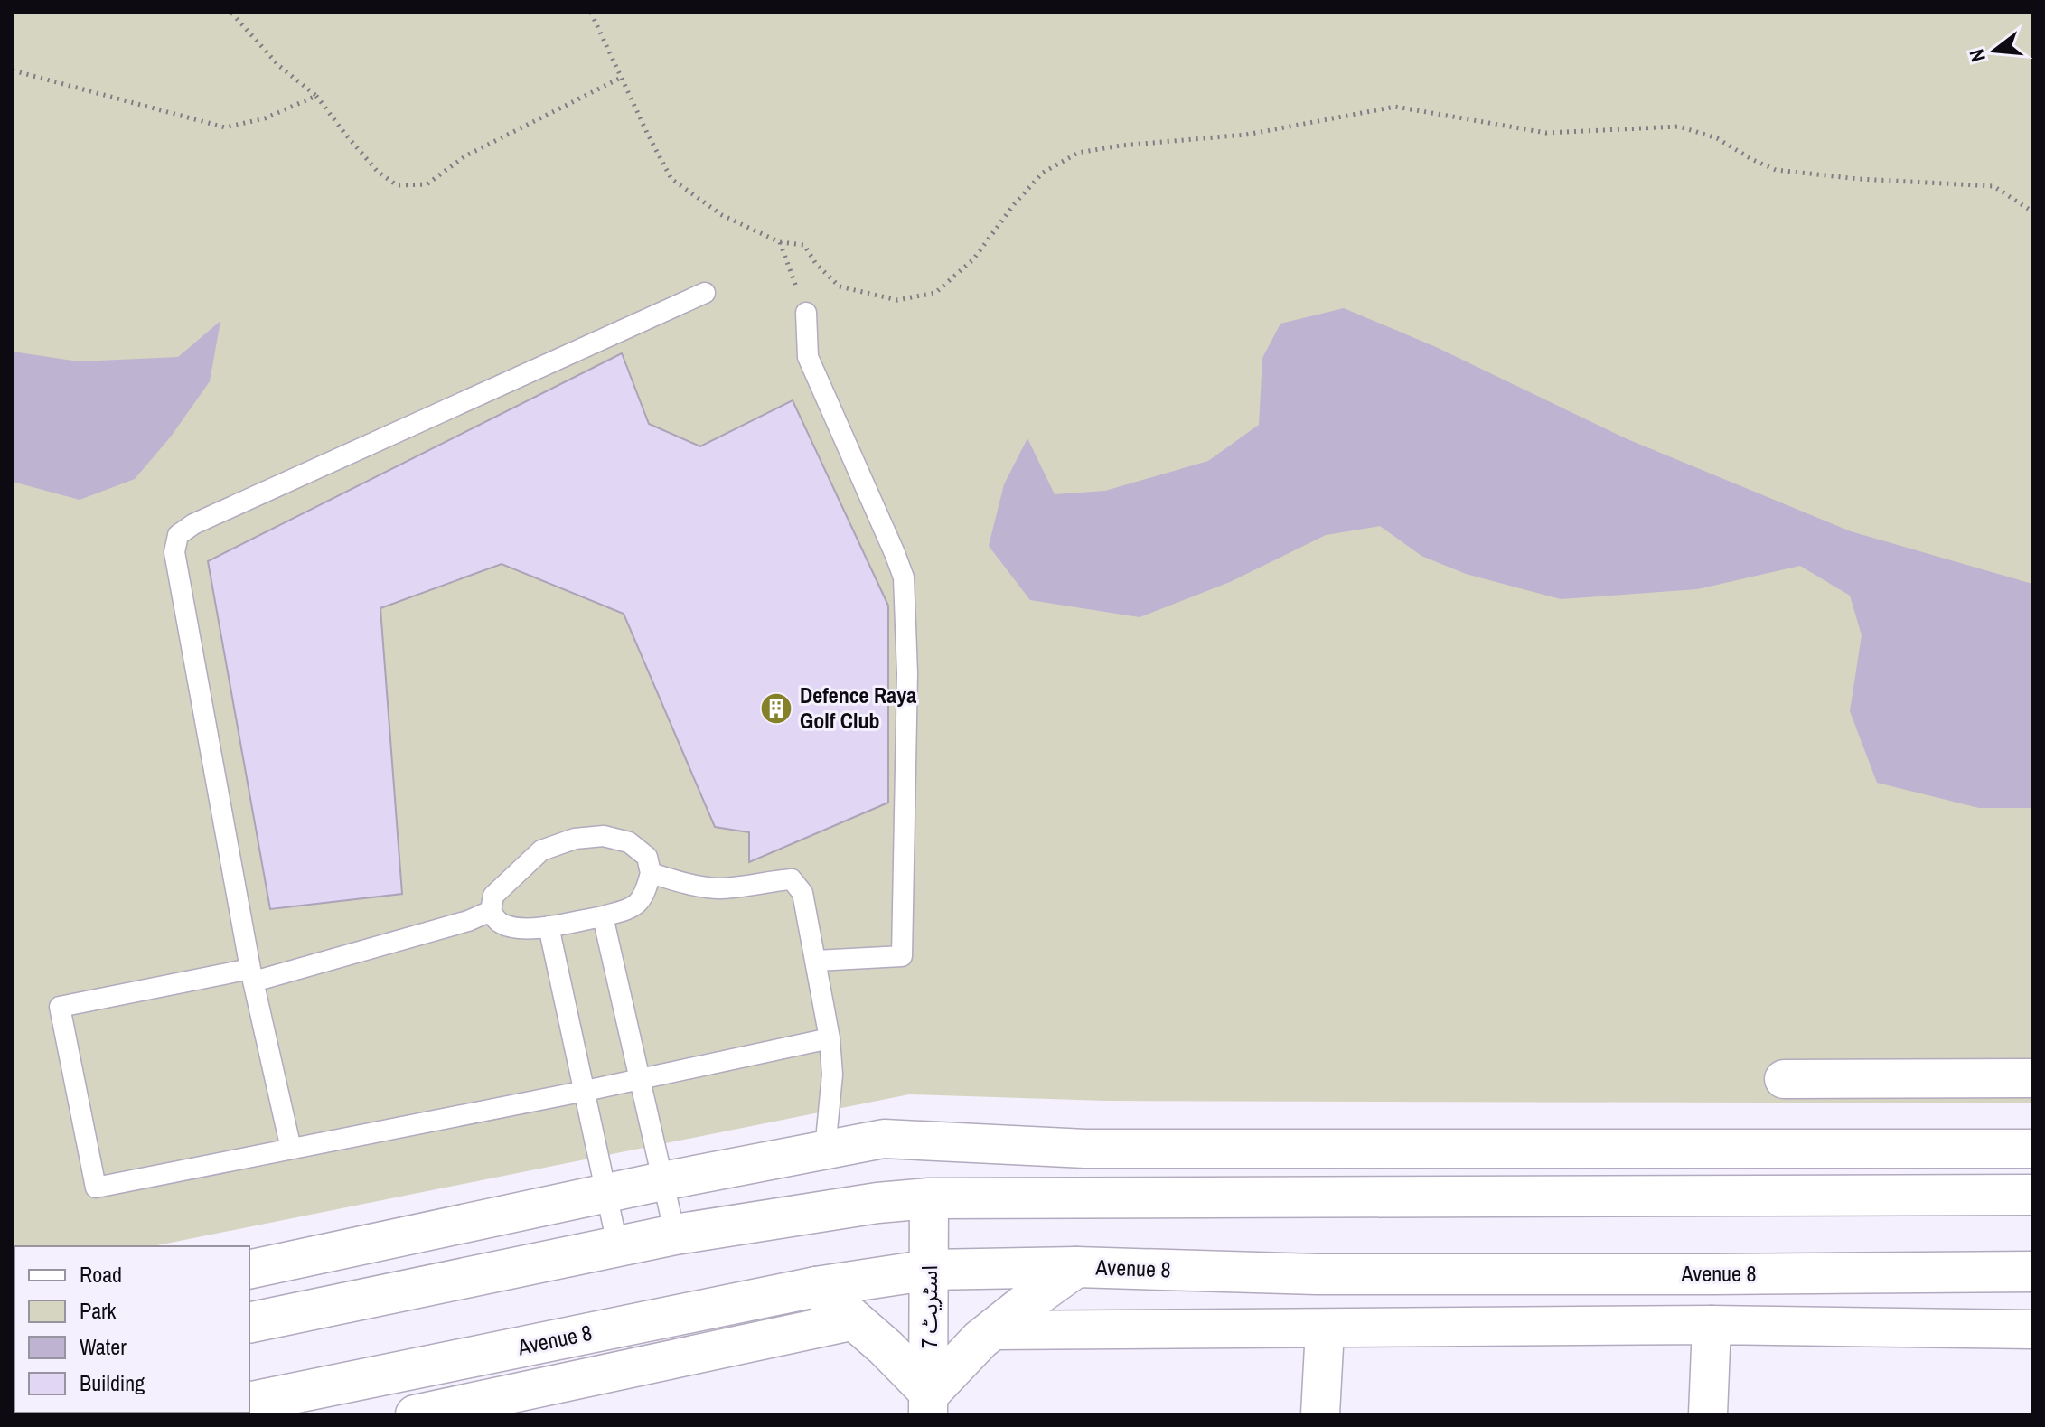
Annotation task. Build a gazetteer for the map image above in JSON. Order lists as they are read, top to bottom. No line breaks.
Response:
{"streets":{"main road":["Avenue 8"],"street":["اسٹریٹ 7"]},"crossings":[["Avenue 8","اسٹریٹ 7"]],"places":{"building":["Defence Raya Golf Club"]},"legend":["Road","Park","Water","Building"],"north":"left"}
